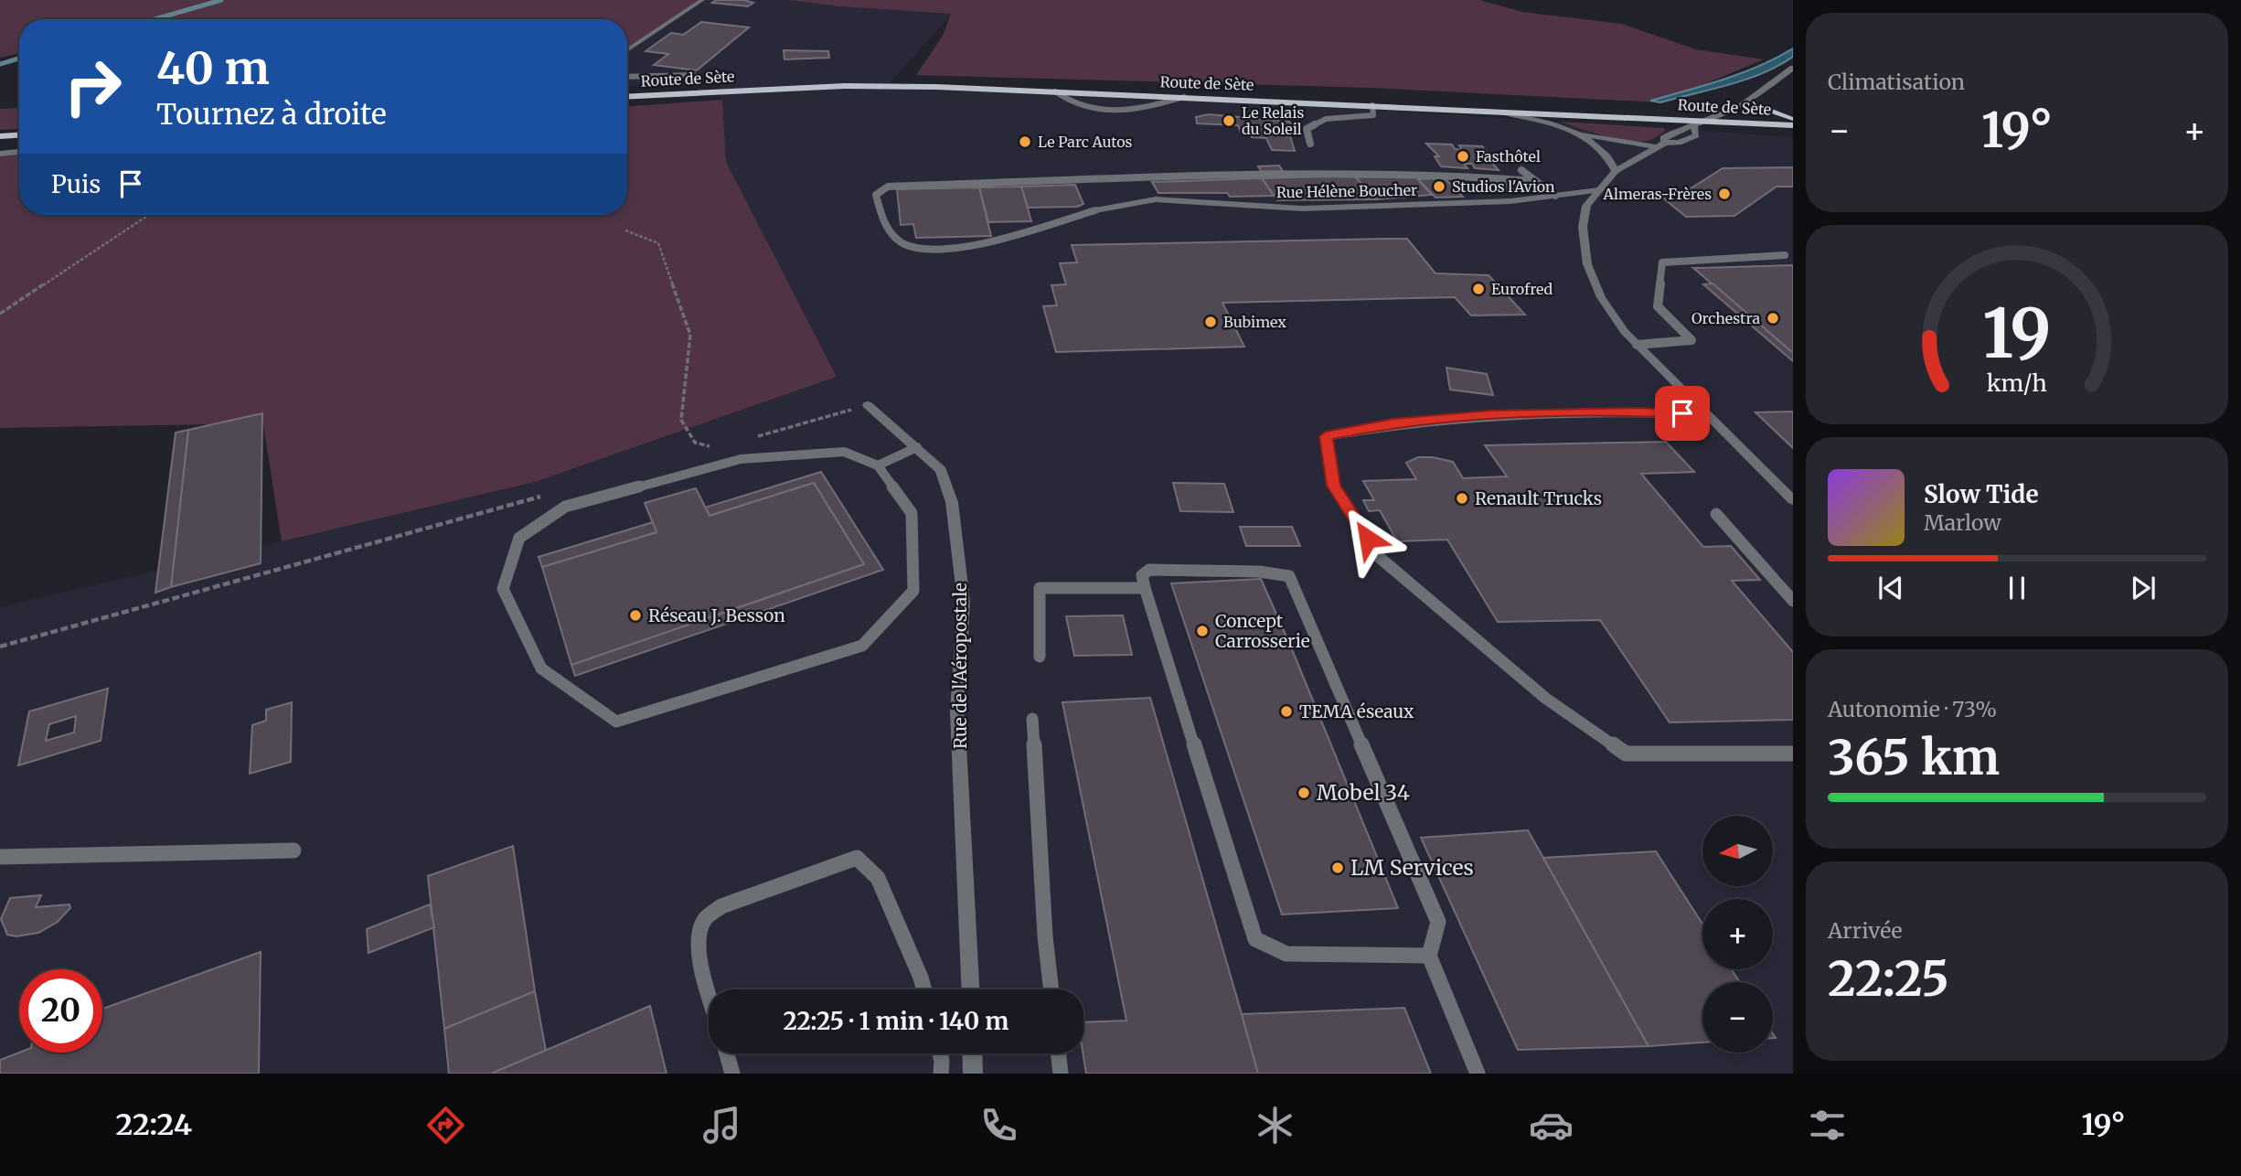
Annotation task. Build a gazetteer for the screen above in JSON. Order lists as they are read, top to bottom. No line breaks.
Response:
{"streets":{"main road":["Route de Sète"],"street":["Rue Hélène Boucher","Rue de l'Aéropostale"]},"places":["Le Relais du Soleil","Le Parc Autos","Fasthôtel","Studios l'Avion","Almeras-Frères","Eurofred","Orchestra","Bubimex","Renault Trucks","Réseau J. Besson","Concept Carrosserie","TEMA éseaux","Mobel 34","LM Services"],"north":"left","page":{"tile":["Climatisation",["Autonomie · 73%","365 km"],["Arrivée","22:25"]],"turn":["40 m","Tournez à droite"],"heat":["−","19°","+"],"then":"Puis","song":["Slow Tide","Marlow"],"map_buttons":["+","−"],"limit":"20","trip":"22:25 · 1 min · 140 m","tabs":["22:24","19°"],"gauge":["19","km/h"]}}
